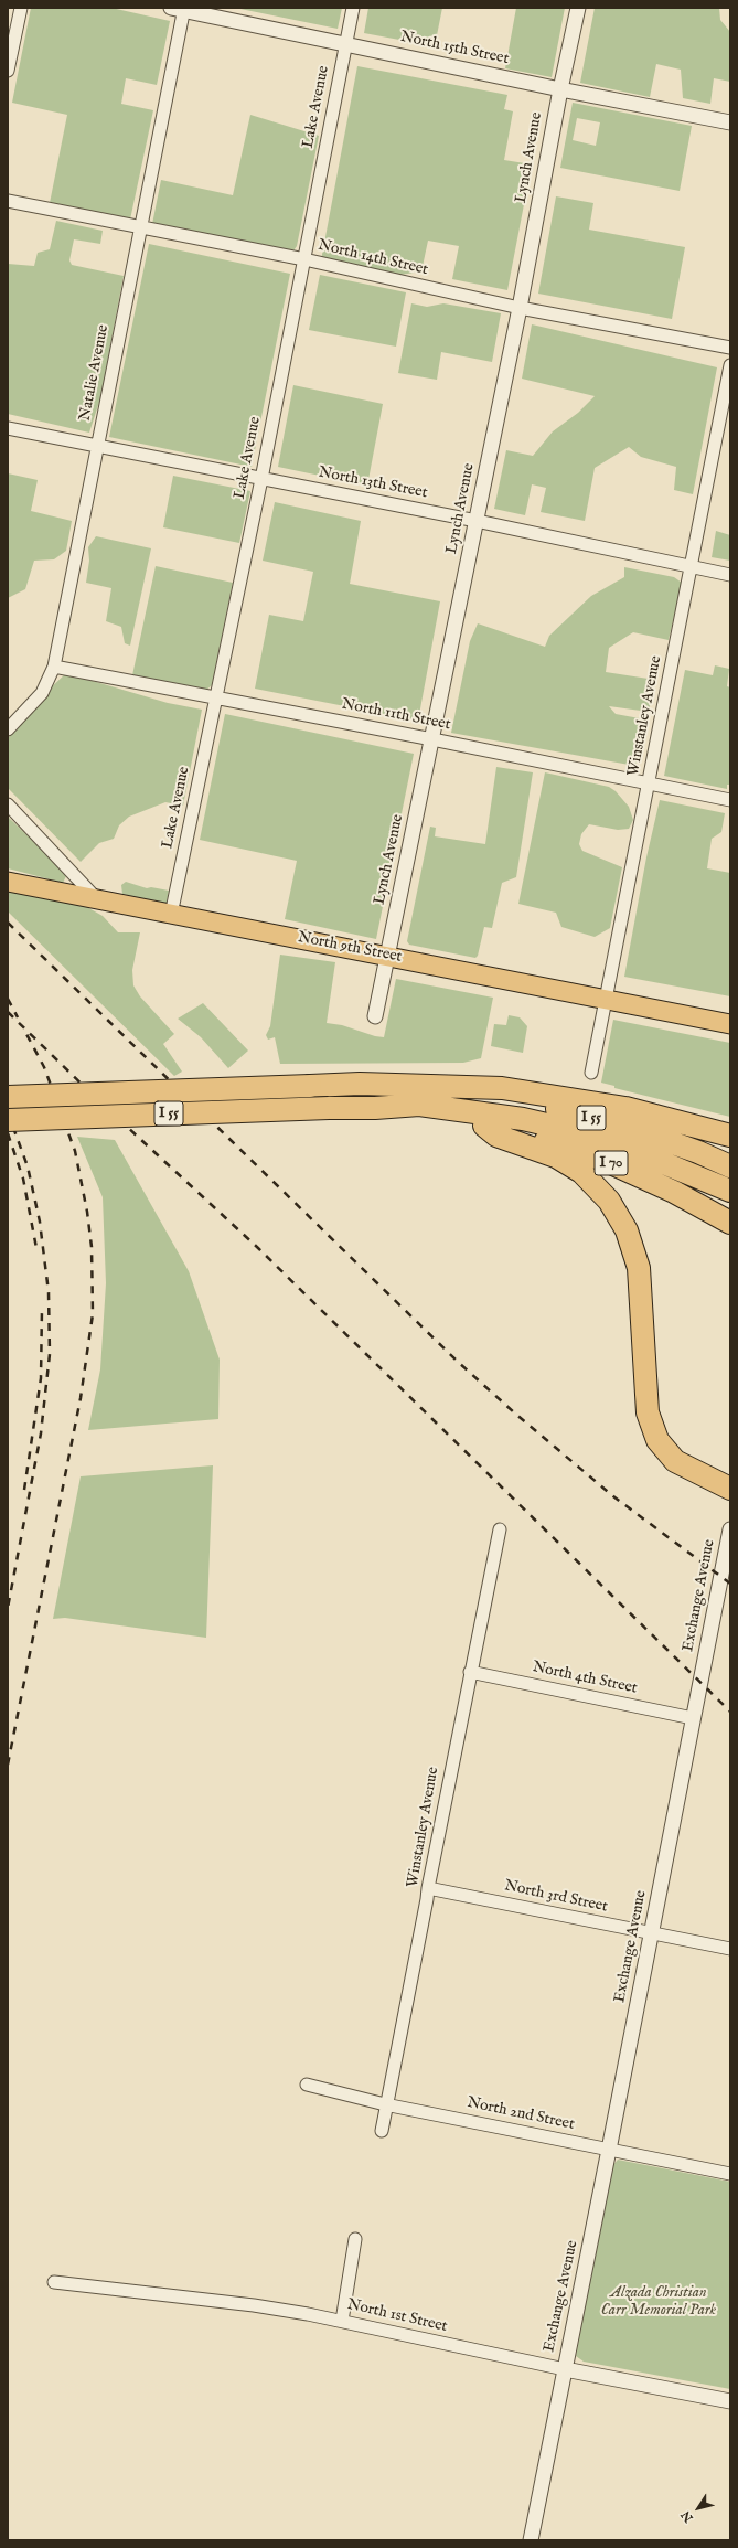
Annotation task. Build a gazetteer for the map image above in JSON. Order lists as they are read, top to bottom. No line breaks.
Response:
{"streets":{"highway":["I 55","I 70"],"main road":["North 9th Street"],"street":["North 15th Street","Lake Avenue","Lynch Avenue","North 14th Street","Natalie Avenue","North 13th Street","North 11th Street","Winstanley Avenue","Exchange Avenue","North 4th Street","North 3rd Street","North 2nd Street","North 1st Street"]},"crossings":[["North 15th Street","Lake Avenue"],["North 15th Street","Lynch Avenue"],["North 15th Street","Natalie Avenue"],["Lake Avenue","North 14th Street"],["Lake Avenue","North 13th Street"],["Lake Avenue","North 11th Street"],["Lake Avenue","North 9th Street"],["Lynch Avenue","North 14th Street"],["Lynch Avenue","North 13th Street"],["Lynch Avenue","North 11th Street"],["Lynch Avenue","North 9th Street"],["North 14th Street","Natalie Avenue"],["Natalie Avenue","North 13th Street"],["Natalie Avenue","North 11th Street"],["North 13th Street","Winstanley Avenue"],["North 11th Street","Winstanley Avenue"],["Winstanley Avenue","North 9th Street"],["Winstanley Avenue","North 4th Street"],["Winstanley Avenue","North 3rd Street"],["Winstanley Avenue","North 2nd Street"],["I 55","I 70"],["Exchange Avenue","North 4th Street"],["Exchange Avenue","North 3rd Street"],["Exchange Avenue","North 2nd Street"],["Exchange Avenue","North 1st Street"]],"parks":["Alzada Christian Carr Memorial Park"],"north":"bottom left"}
